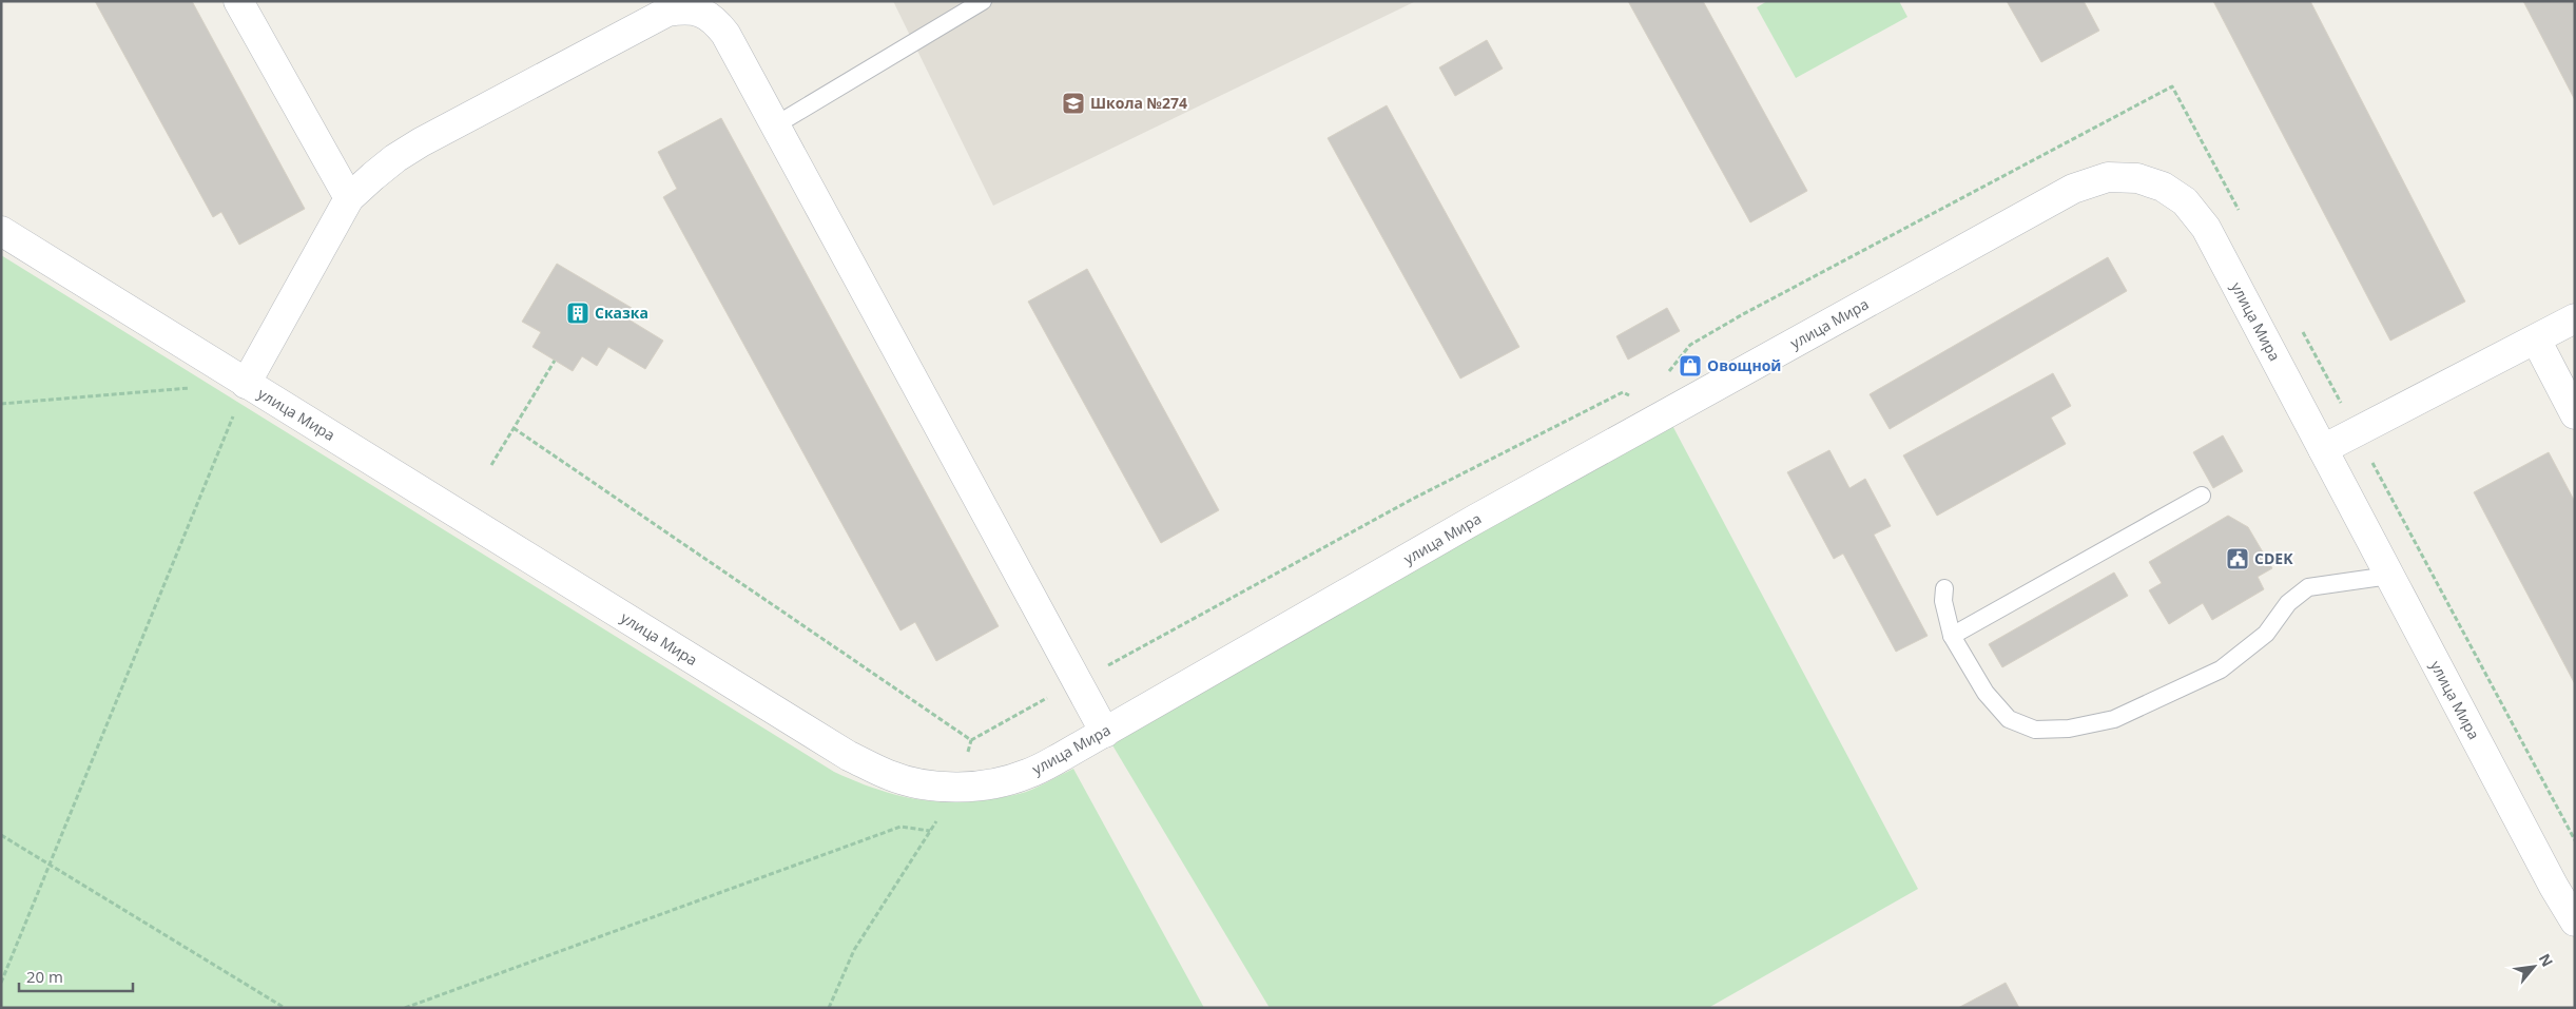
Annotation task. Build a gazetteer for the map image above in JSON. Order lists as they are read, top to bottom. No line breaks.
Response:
{"streets":{"street":["улица Мира"]},"places":{"school or university":["Школа №274"],"building":["Сказка"],"shop":["Овощной"],"public building":["CDEK"]},"scale_bar":"20 m","north":"top right"}
